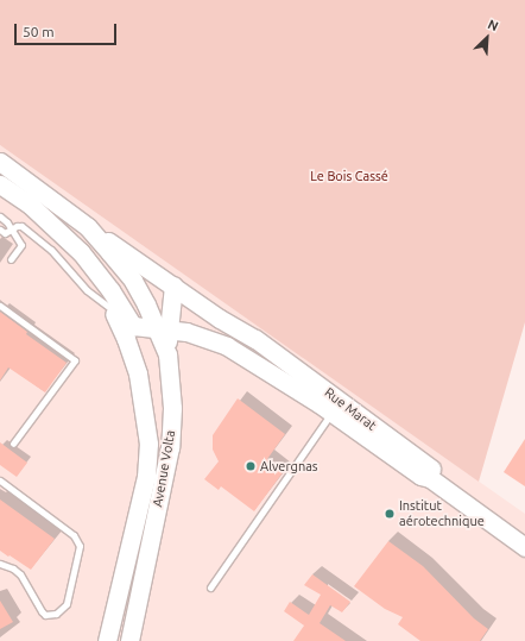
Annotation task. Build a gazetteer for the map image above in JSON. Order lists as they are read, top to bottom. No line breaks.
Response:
{"streets":{"main road":["Rue Marat","Avenue Volta"]},"crossings":[["Rue Marat","Avenue Volta"]],"parks":["Le Bois Cassé"],"places":["Alvergnas","Institut aérotechnique"],"scale_bar":"50 m","north":"top right"}
